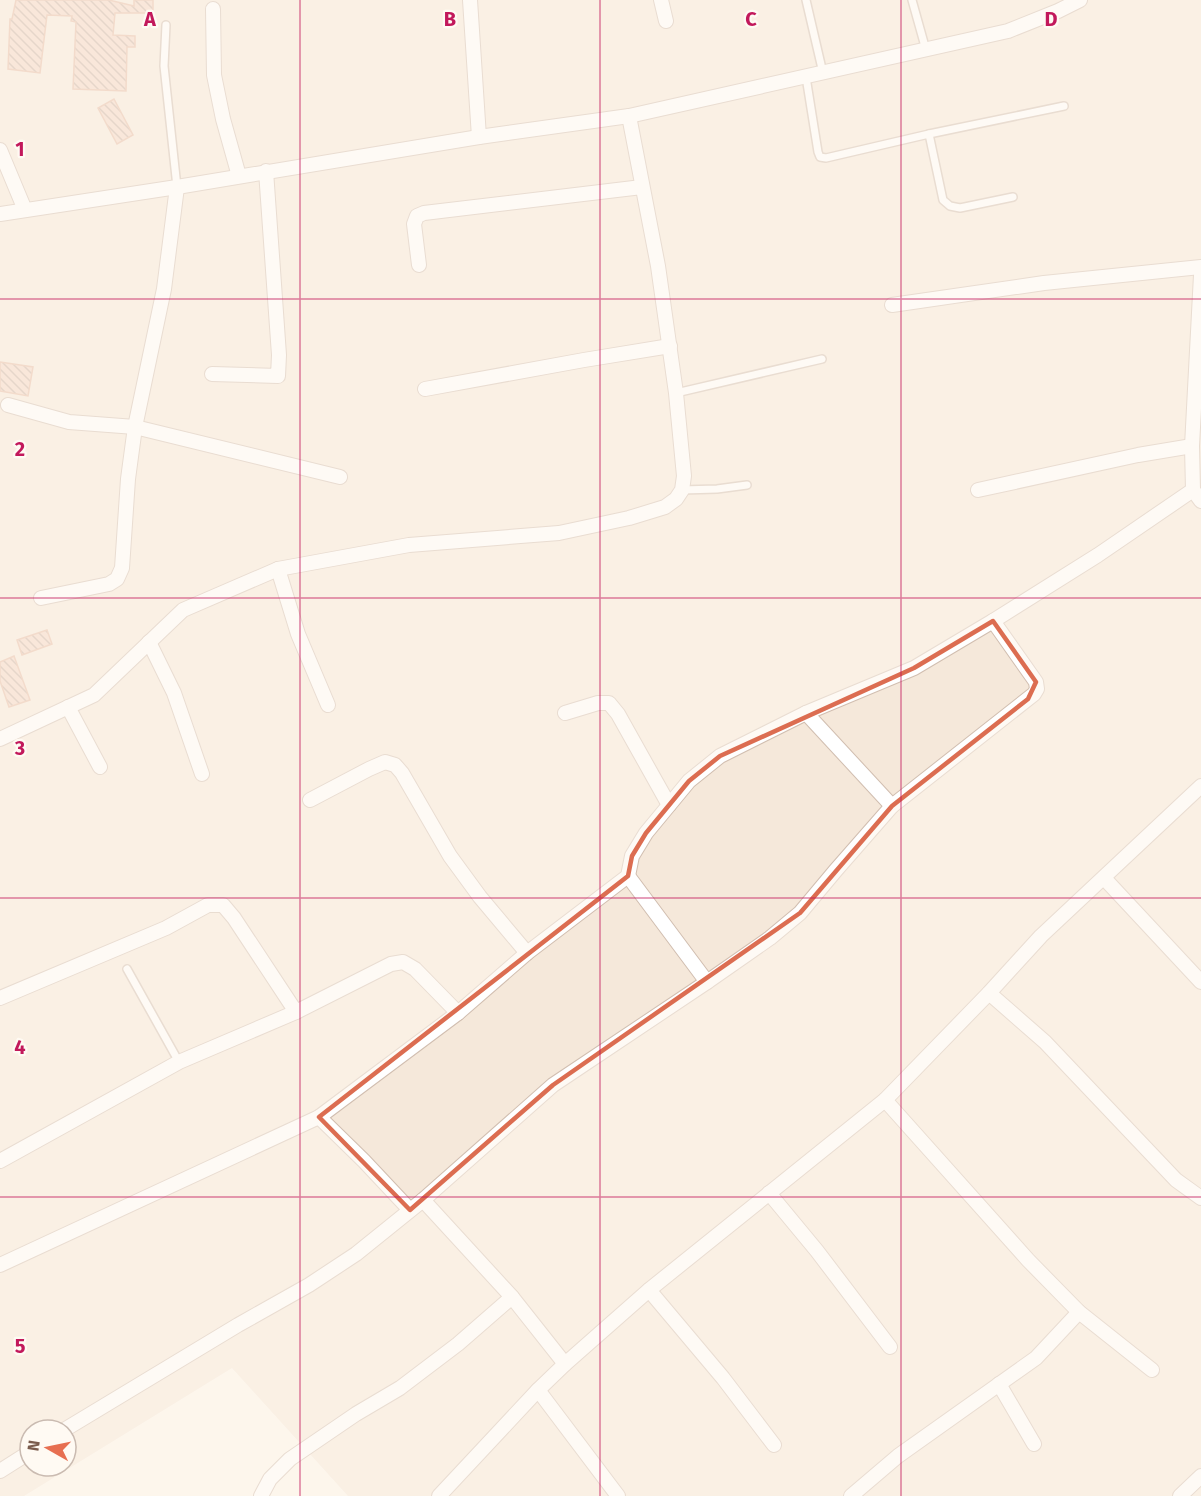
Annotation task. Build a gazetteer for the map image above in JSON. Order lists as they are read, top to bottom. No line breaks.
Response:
{"north":"left","grid":{"columns":["A","B","C","D"],"rows":["1","2","3","4","5"]}}
